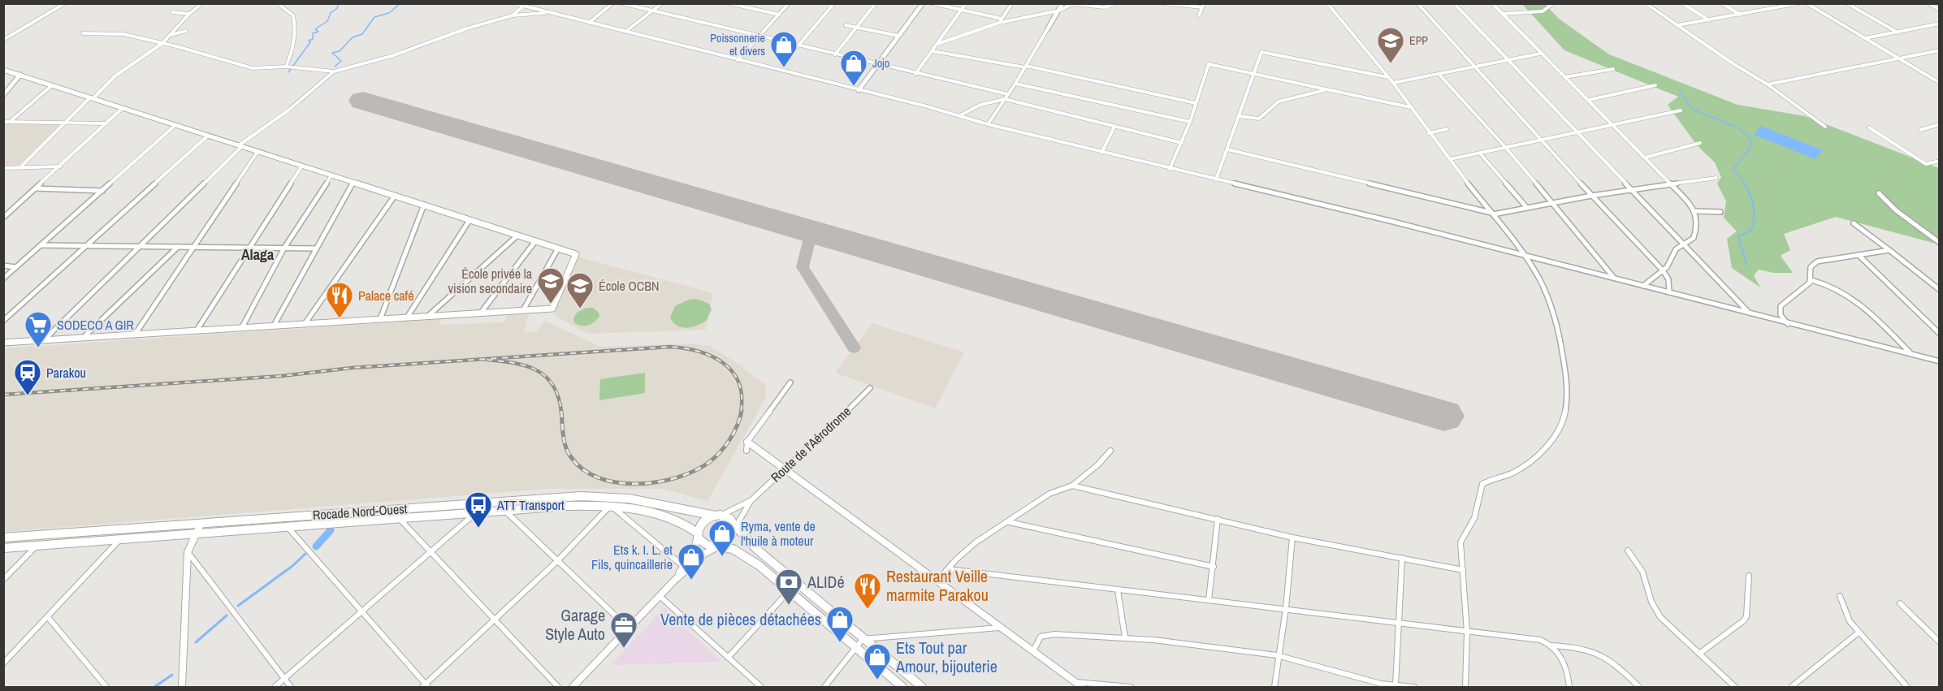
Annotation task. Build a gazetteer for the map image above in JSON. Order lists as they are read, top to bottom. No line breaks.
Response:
{"streets":{"main road":["Rocade Nord-Ouest"],"street":["Route de l'Aérodrome"]},"crossings":[["Route de l'Aérodrome","Rocade Nord-Ouest"]],"districts":["Alaga"],"places":{"school or university":["EPP","École privée la vision secondaire","École OCBN"],"shop":["Poissonnerie et divers","Jojo","Ryma, vente de l'huile à moteur","Ets k. I. L. et Fils, quincaillerie","Vente de pièces détachées","Ets Tout par Amour, bijouterie"],"restaurant":["Palace café","Restaurant Veille marmite Parakou"],"supermarket":["SODECO A GIR"],"station":["Parakou"],"bus stop":["ATT Transport"],"bank":["ALIDé"],"office":["Garage Style Auto"]}}
